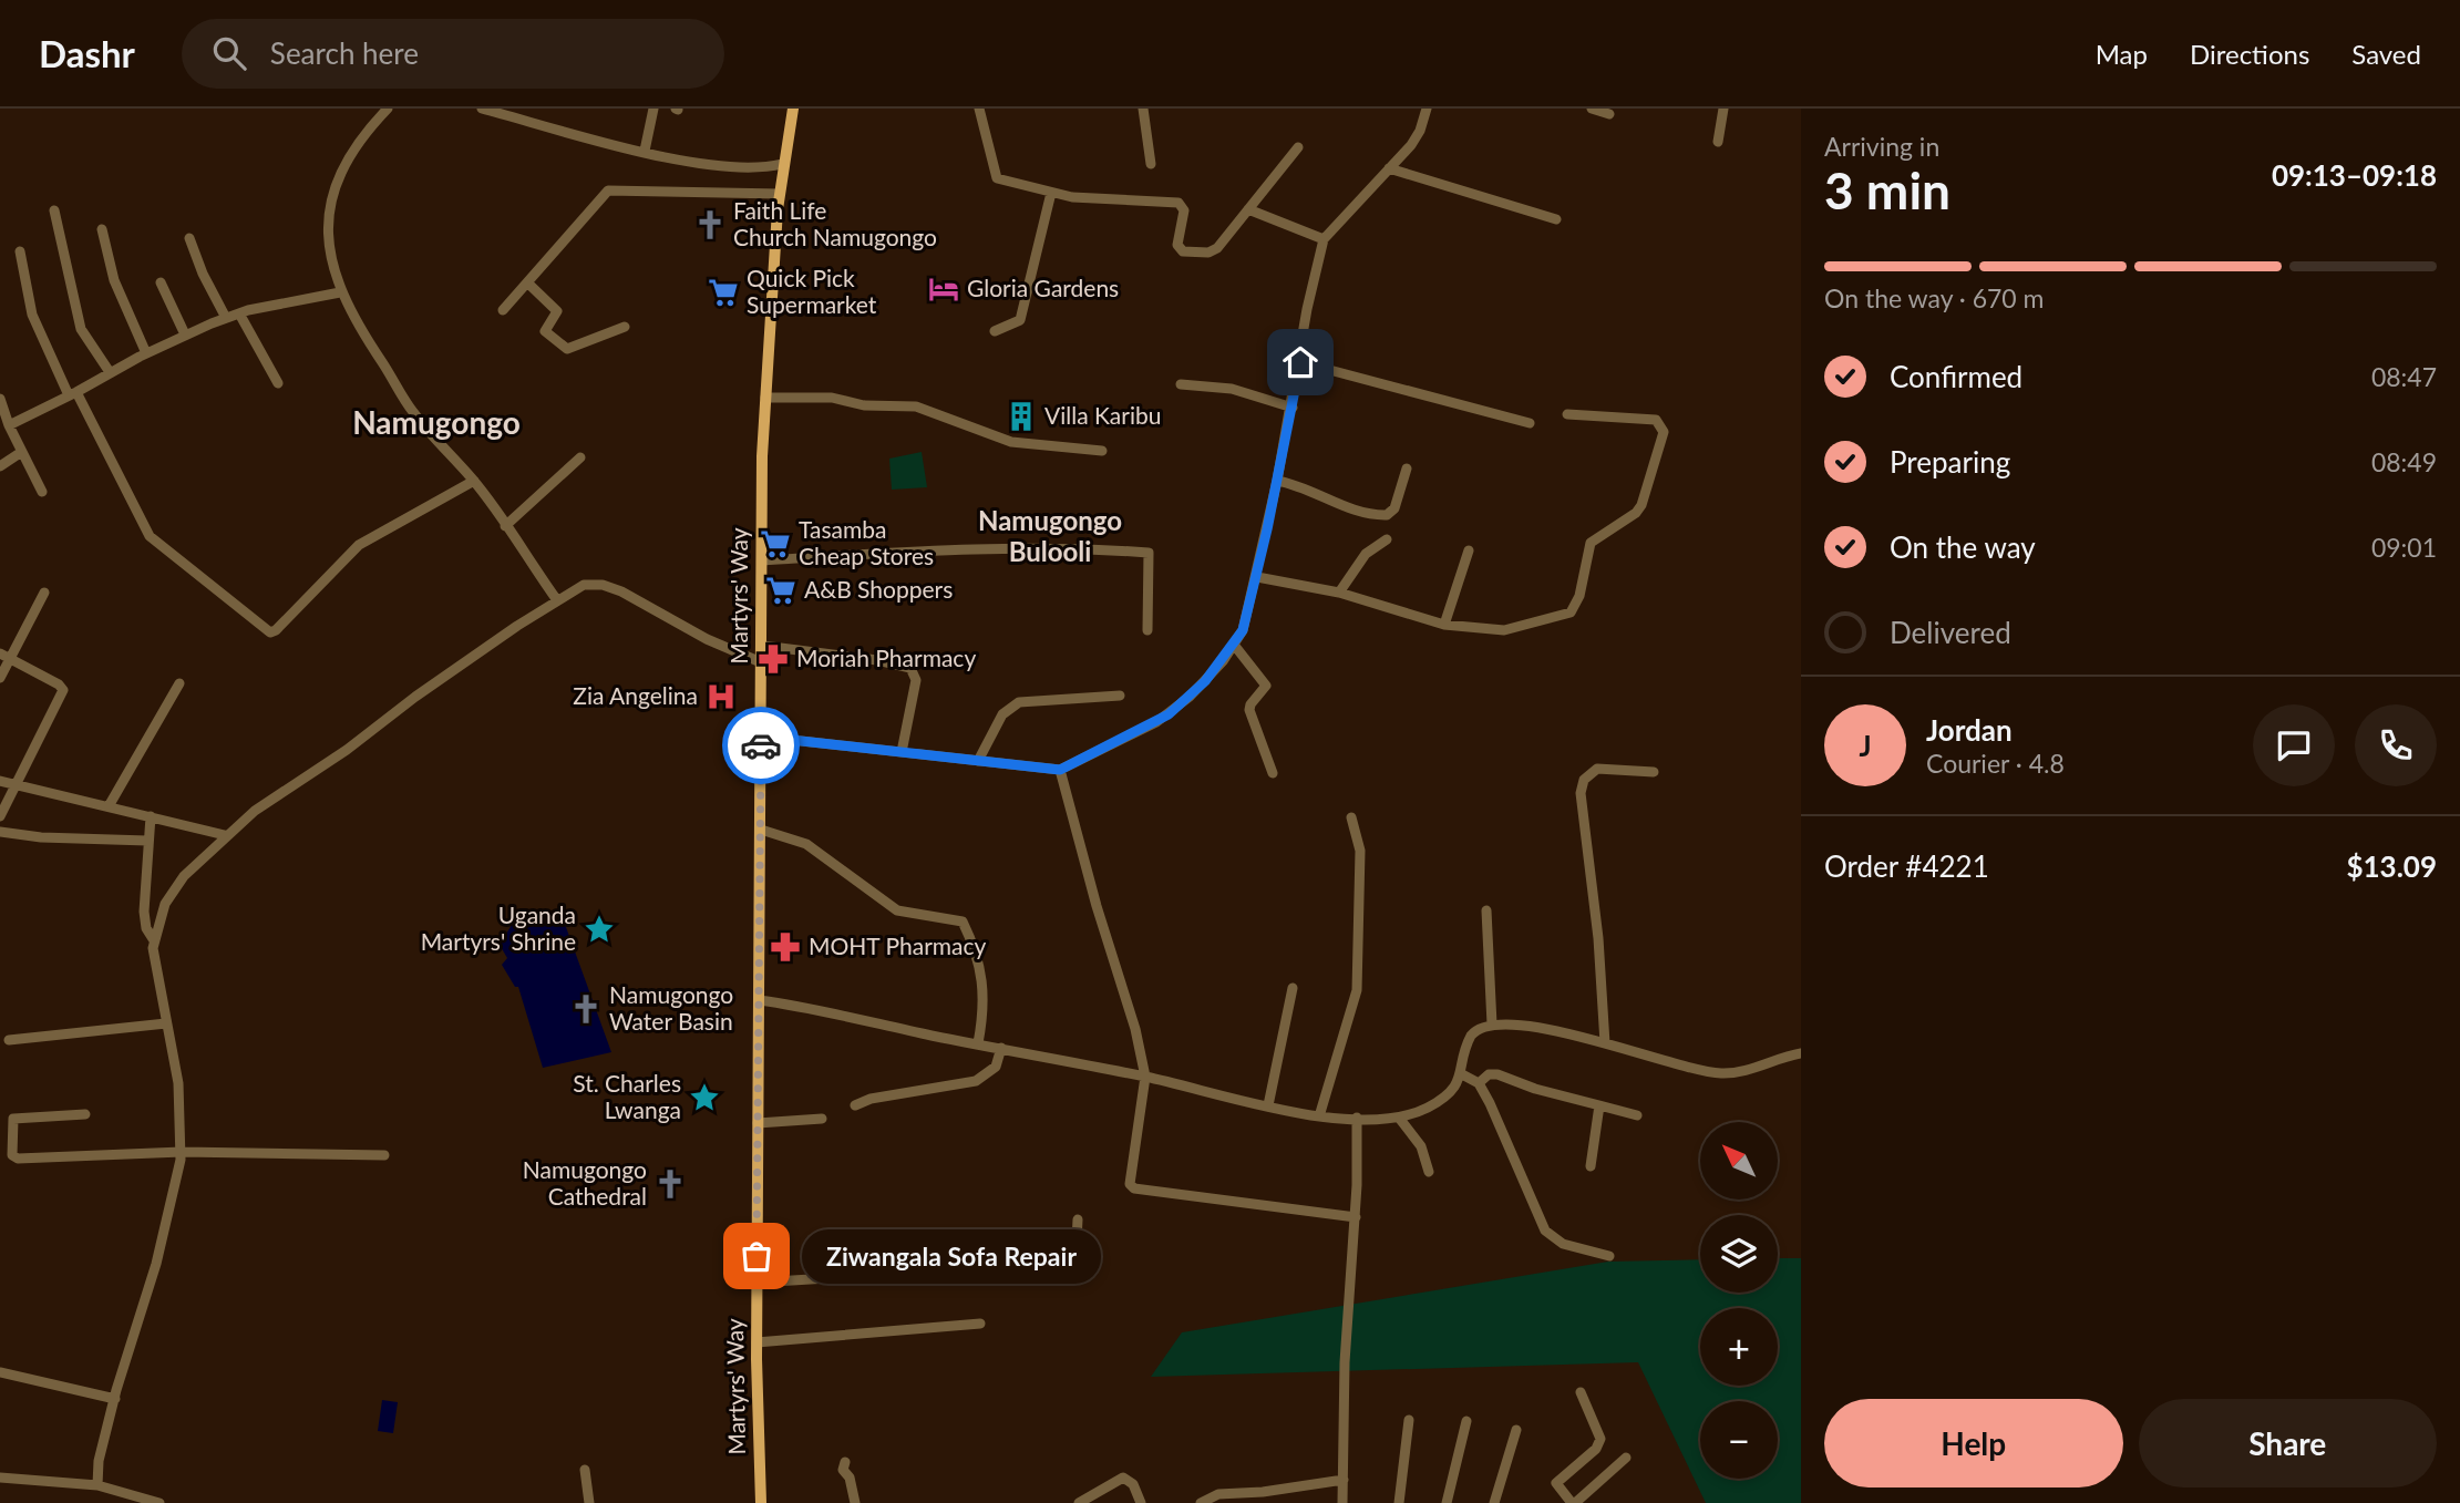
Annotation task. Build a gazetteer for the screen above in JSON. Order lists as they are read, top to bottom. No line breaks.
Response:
{"streets":{"main road":["Martyrs' Way"]},"districts":["Namugongo","Namugongo Bulooli"],"places":{"church":["Faith Life Church Namugongo","Namugongo Water Basin","Namugongo Cathedral"],"hotel":["Gloria Gardens"],"supermarket":["Quick Pick Supermarket","Tasamba Cheap Stores","A&B Shoppers"],"building":["Villa Karibu"],"pharmacy":["Moriah Pharmacy","MOHT Pharmacy"],"hospital":["Zia Angelina"],"place":["Uganda Martyrs' Shrine","St. Charles Lwanga"],"other":["Ziwangala Sofa Repair"]},"north":"top left","page":{"header":"Dashr","search":"Search here","nav":["Map","Directions","Saved"],"heading":["3 min","Arriving in","09:13–09:18"],"panel":["Jordan","Courier · 4.8","Order #4221","$13.09"],"bar":"On the way · 670 m","list":[["Confirmed","08:47"],["Preparing","08:49"],["On the way","09:01"],"Delivered"],"round":"J","map_buttons":["+","−"],"bubble":"Ziwangala Sofa Repair","buttons":["Help","Share"]}}
